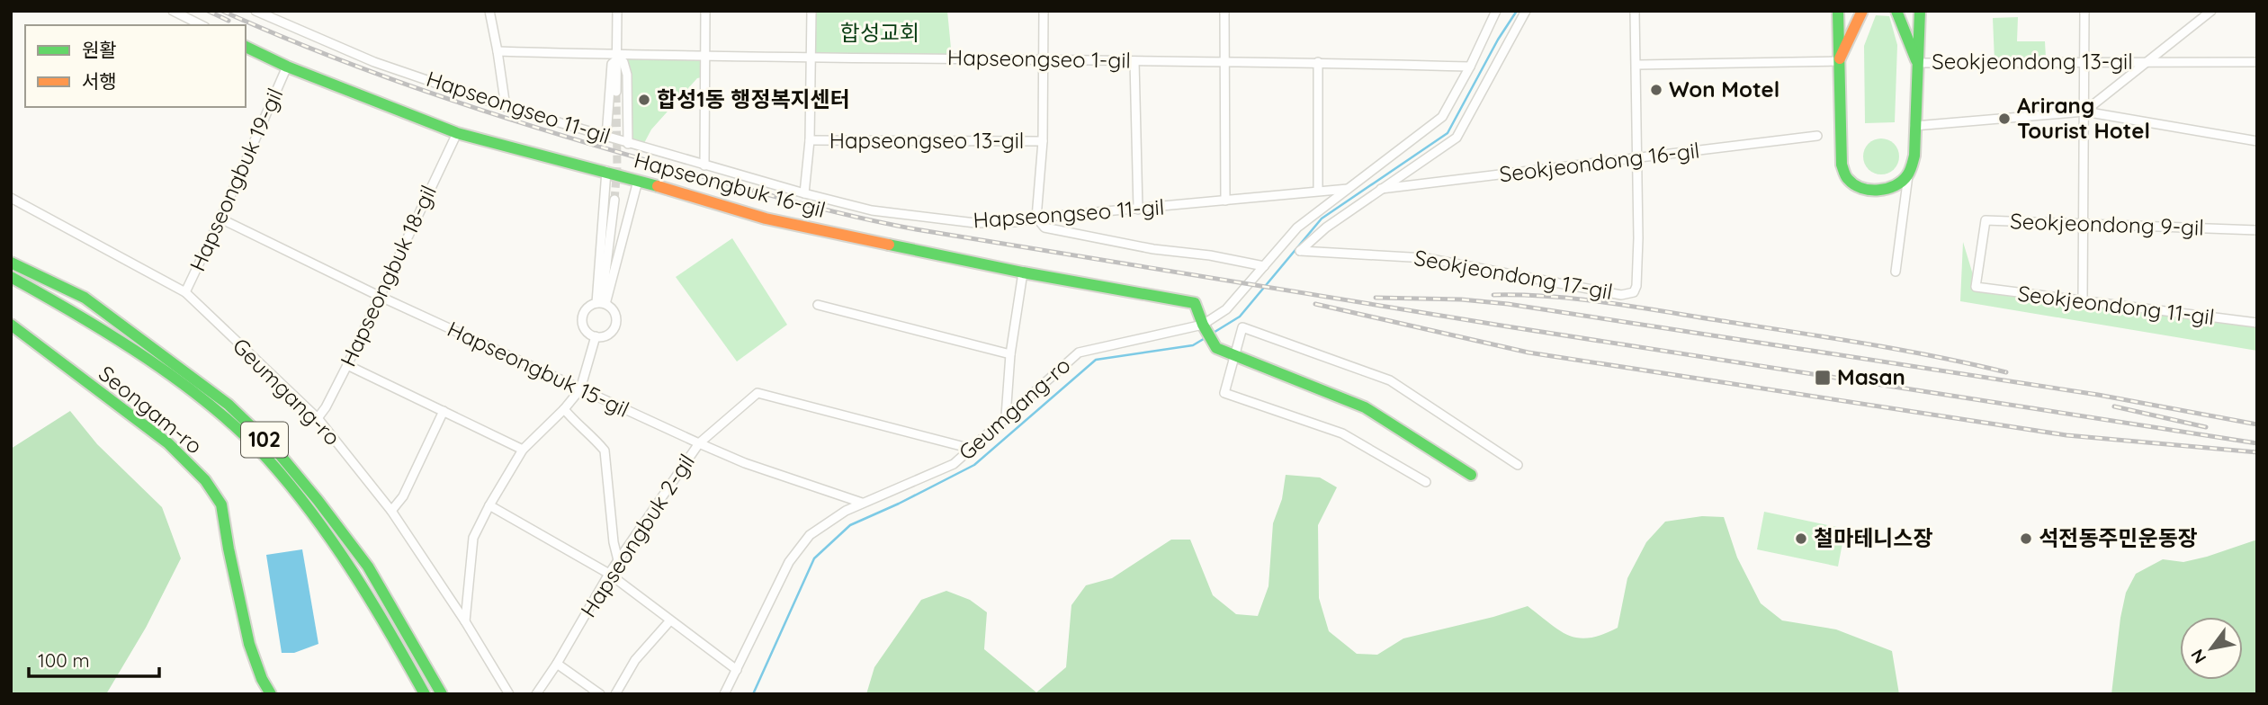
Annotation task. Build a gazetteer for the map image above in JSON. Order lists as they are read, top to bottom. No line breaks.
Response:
{"streets":{"main road":["Hapseongbuk 16-gil","Seongam-ro","102"],"street":["Hapseongseo 1-gil","Seokjeondong 13-gil","Hapseongseo 11-gil","Hapseongseo 13-gil","Seokjeondong 16-gil","Hapseongbuk 19-gil","Seokjeondong 9-gil","Seokjeondong 17-gil","Hapseongbuk 18-gil","Seokjeondong 11-gil","Hapseongbuk 15-gil","Geumgang-ro","Hapseongbuk 2-gil"]},"crossings":[["Hapseongseo 1-gil","Geumgang-ro"],["Hapseongseo 11-gil","Geumgang-ro"],["Seokjeondong 16-gil","Seokjeondong 17-gil"],["Hapseongbuk 19-gil","Hapseongbuk 16-gil"],["Hapseongbuk 19-gil","Hapseongbuk 15-gil"],["Hapseongbuk 19-gil","Geumgang-ro"],["Hapseongbuk 16-gil","Hapseongbuk 18-gil"],["Hapseongbuk 16-gil","Geumgang-ro"],["Seokjeondong 9-gil","Seokjeondong 11-gil"],["Hapseongbuk 18-gil","Hapseongbuk 15-gil"],["Hapseongbuk 18-gil","Geumgang-ro"],["Hapseongbuk 15-gil","Geumgang-ro"],["Hapseongbuk 15-gil","Hapseongbuk 2-gil"],["Geumgang-ro","Hapseongbuk 2-gil"]],"parks":["합성교회"],"places":{"other":["Won Motel","합성1동 행정복지센터","Arirang Tourist Hotel","철마테니스장","석전동주민운동장"],"transit":["Masan"]},"legend":["원활","서행"],"scale_bar":"100 m","north":"bottom left"}
